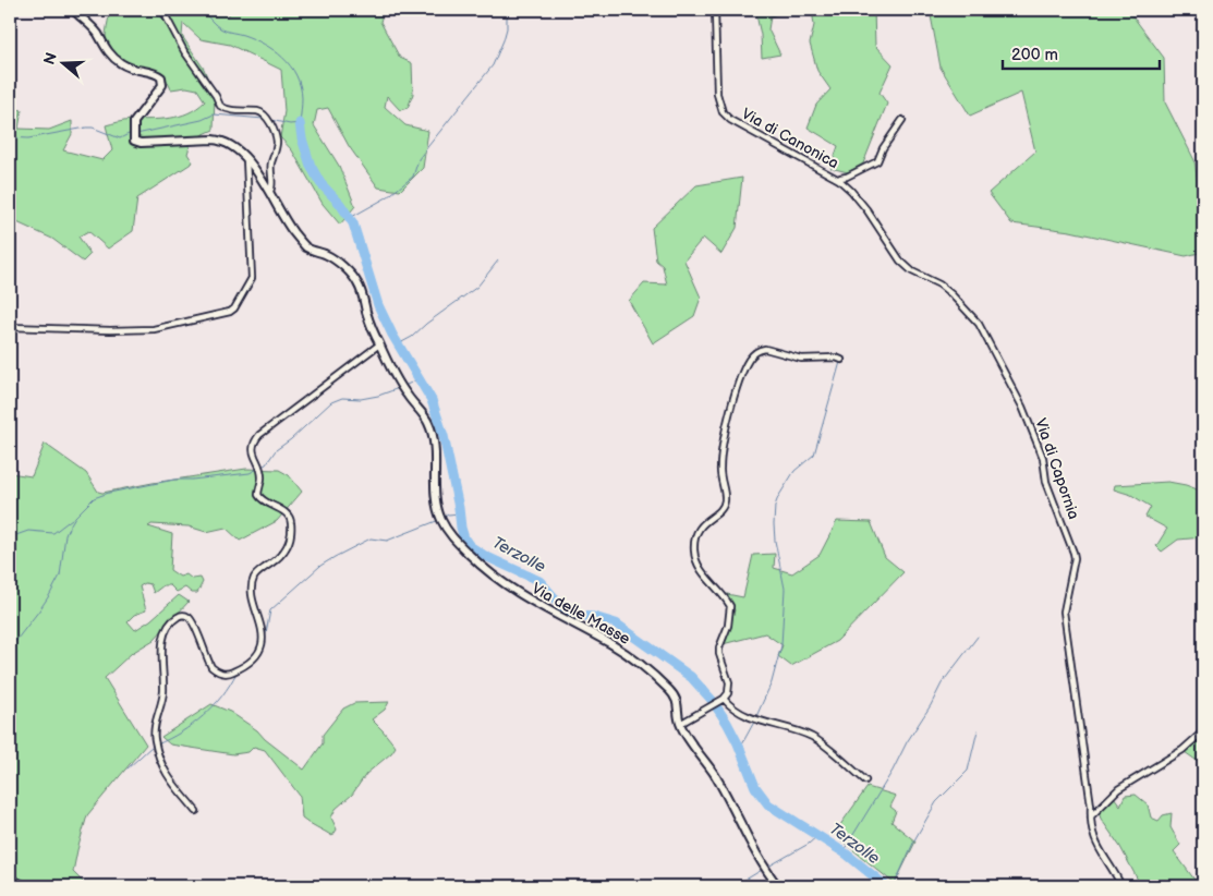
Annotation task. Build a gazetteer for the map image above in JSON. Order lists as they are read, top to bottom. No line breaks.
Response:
{"streets":{"street":["Via di Canonica","Via di Capornia","Via delle Masse"]},"crossings":[["Via di Canonica","Via di Capornia"]],"water":["Terzolle"],"scale_bar":"200 m","north":"left"}
